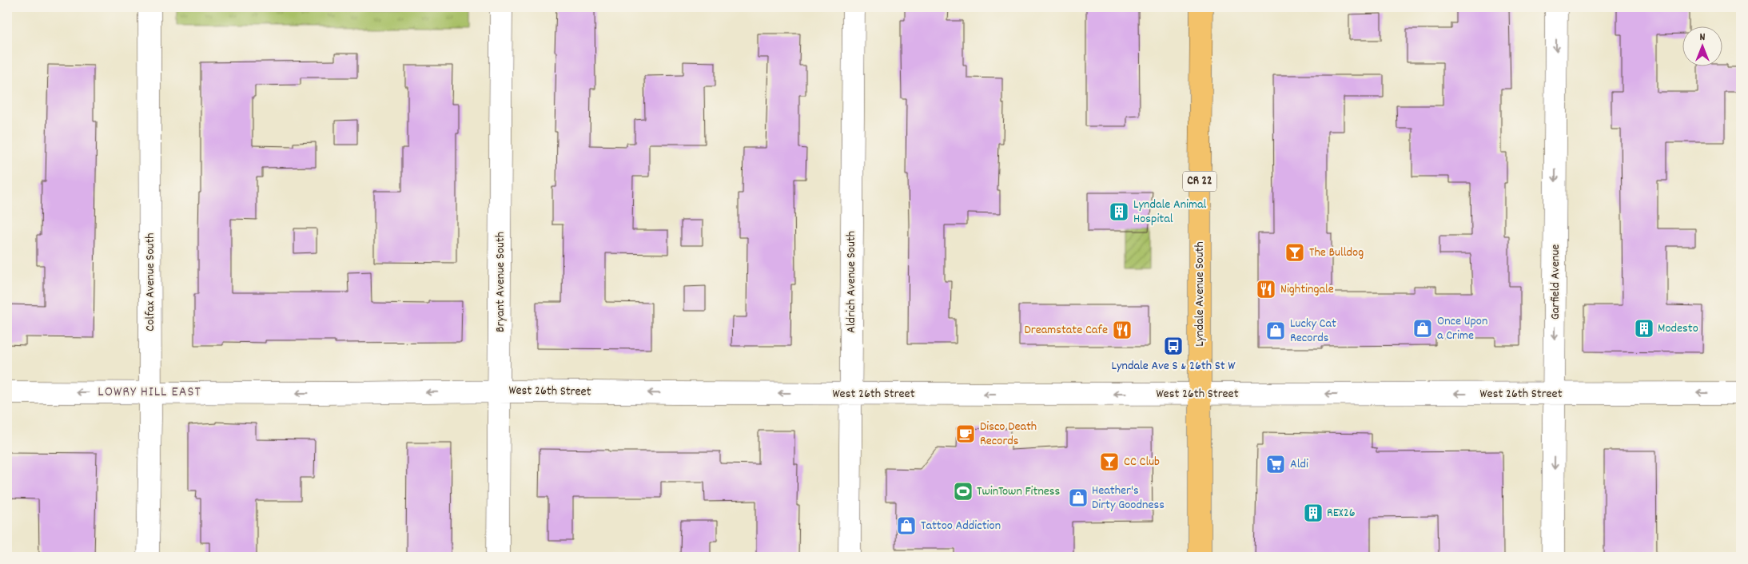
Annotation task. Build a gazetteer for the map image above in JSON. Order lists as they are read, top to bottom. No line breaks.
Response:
{"streets":{"main road":["CR 22","Lyndale Avenue South"],"street":["Colfax Avenue South","Bryant Avenue South","Aldrich Avenue South","Garfield Avenue","West 26th Street"]},"crossings":[["Colfax Avenue South","West 26th Street"],["Bryant Avenue South","West 26th Street"],["Aldrich Avenue South","West 26th Street"],["Garfield Avenue","West 26th Street"],["Lyndale Avenue South","West 26th Street"]],"one_way":["Garfield Avenue","West 26th Street"],"districts":["LOWRY HILL EAST"],"places":{"building":["Lyndale Animal Hospital","Modesto","REX26"],"bar":["The Bulldog","CC Club"],"restaurant":["Nightingale","Dreamstate Cafe"],"shop":["Once Upon a Crime","Lucky Cat Records","Heather's Dirty Goodness","Tattoo Addiction"],"bus stop":["Lyndale Ave S & 26th St W"],"cafe":["Disco Death Records"],"supermarket":["Aldi"],"sports":["TwinTown Fitness"]},"north":"top"}
